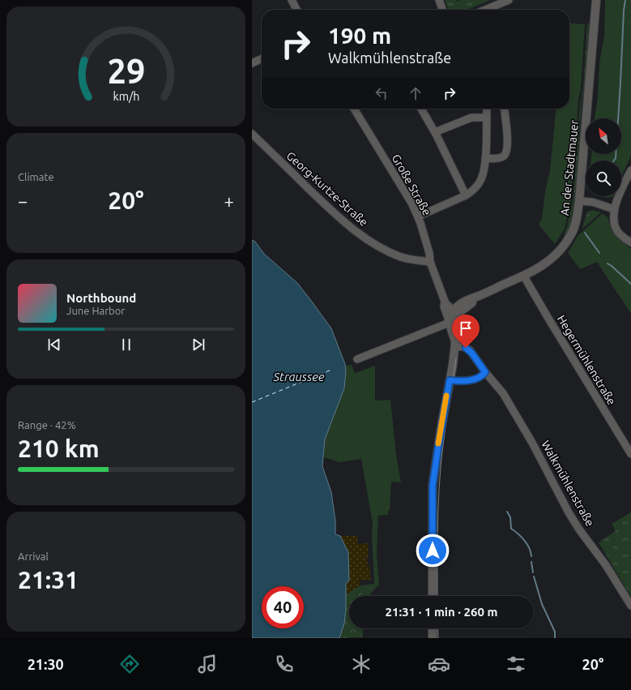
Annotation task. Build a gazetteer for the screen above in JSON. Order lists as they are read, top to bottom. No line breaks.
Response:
{"streets":{"street":["An der Stadtmauer","Große Straße","Georg-Kurtze-Straße","Hegermühlenstraße","Walkmühlenstraße"]},"crossings":[["An der Stadtmauer","Hegermühlenstraße"],["Große Straße","Georg-Kurtze-Straße"]],"water":["Straussee"],"north":"top left","page":{"turn":["190 m","Walkmühlenstraße"],"tile":["Climate",["Range · 42%","210 km"],["Arrival","21:31"]],"heat":["−","20°","+"],"song":["Northbound","June Harbor"],"limit":"40","trip":"21:31 · 1 min · 260 m","tabs":["21:30","20°"],"gauge":["29","km/h"]}}
